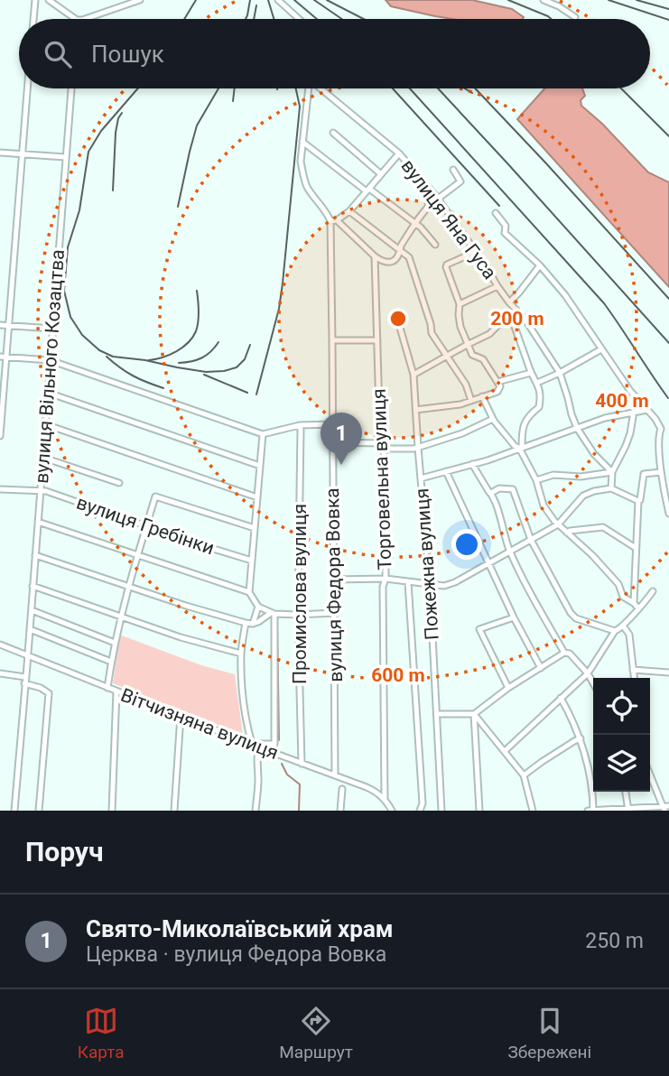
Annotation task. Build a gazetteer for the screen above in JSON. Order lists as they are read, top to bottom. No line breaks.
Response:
{"streets":{"street":["вулиця Яна Гуса","вулиця Вільного Козацтва","Торговельна вулиця","вулиця Гребінки","Пожежна вулиця","вулиця Федора Вовка","Промислова вулиця","Вітчизняна вулиця"]},"crossings":[["вулиця Вільного Козацтва","вулиця Гребінки"],["вулиця Вільного Козацтва","Вітчизняна вулиця"],["Торговельна вулиця","Вітчизняна вулиця"],["вулиця Федора Вовка","Вітчизняна вулиця"],["Промислова вулиця","Вітчизняна вулиця"]],"page":{"search":"Пошук","pins":"1","heading":"Поруч","list":[{"mark":"1","name":"Свято-Миколаївський храм","note":"Церква · вулиця Федора Вовка","value":"250 m"}],"nav":["Карта","Маршрут","Збережені"]},"rings":["200 m","400 m","600 m"]}
